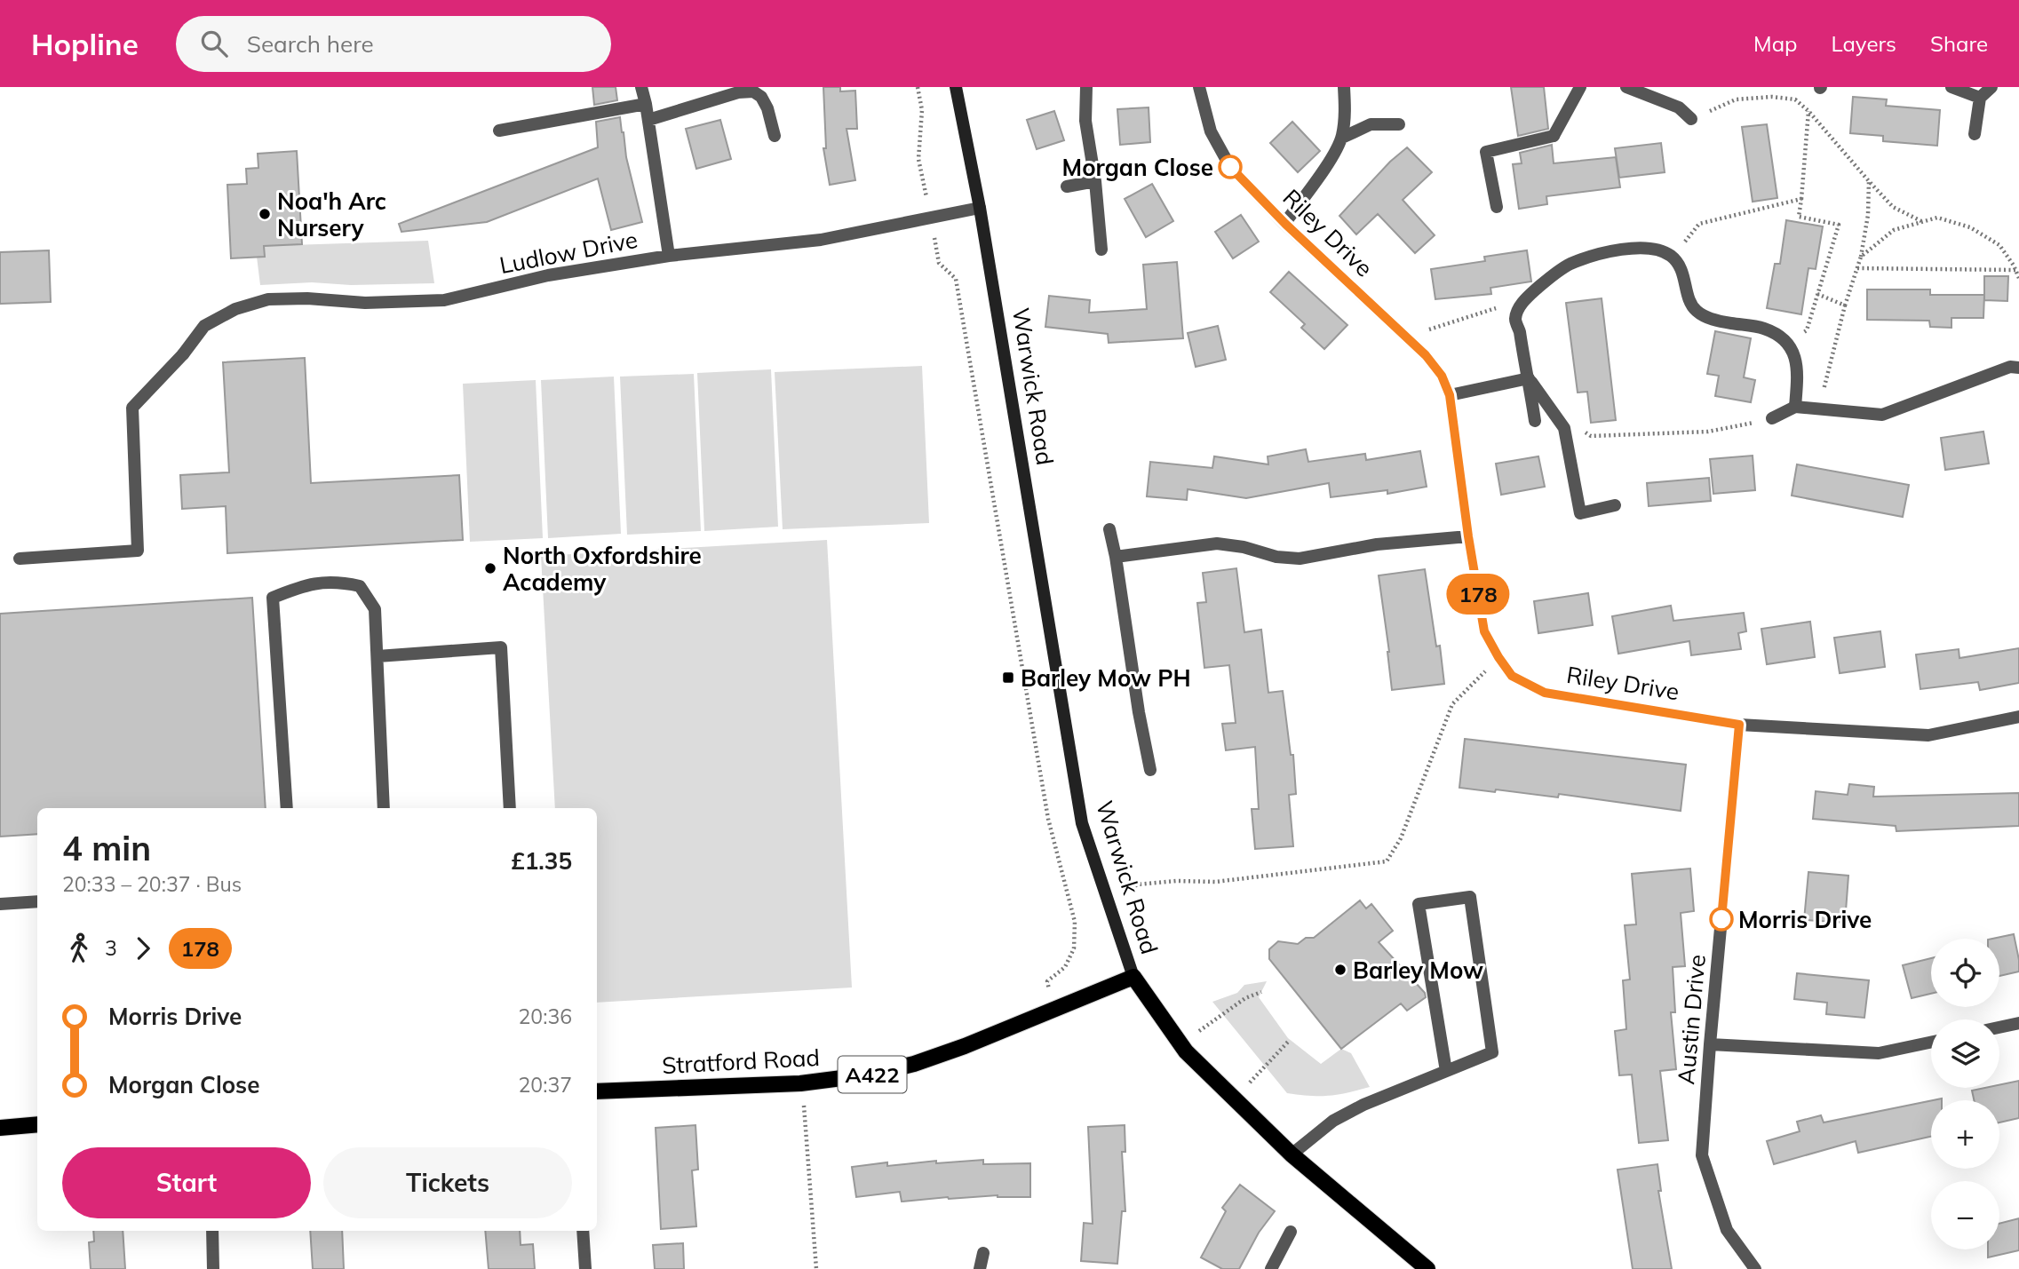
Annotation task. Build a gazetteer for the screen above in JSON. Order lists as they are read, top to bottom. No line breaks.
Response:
{"streets":{"main road":["Warwick Road","Stratford Road","A422"],"street":["Riley Drive","Ludlow Drive","Austin Drive"]},"crossings":[["Riley Drive","Austin Drive"],["Ludlow Drive","Warwick Road"],["Warwick Road","Stratford Road"]],"places":{"other":["Morgan Close","Noa'h Arc Nursery","North Oxfordshire Academy","Morris Drive","Barley Mow"],"transit":["Barley Mow PH"]},"lines":["bus line 178"],"page":{"header":"Hopline","search":"Search here","nav":["Map","Layers","Share"],"on_map":"178","heading":["4 min","20:33 – 20:37 · Bus","£1.35"],"legs":["3","178"],"map_buttons":["+","−"],"list":[{"name":"Morris Drive","value":"20:36"},{"name":"Morgan Close","value":"20:37"}],"buttons":["Start","Tickets"]}}
